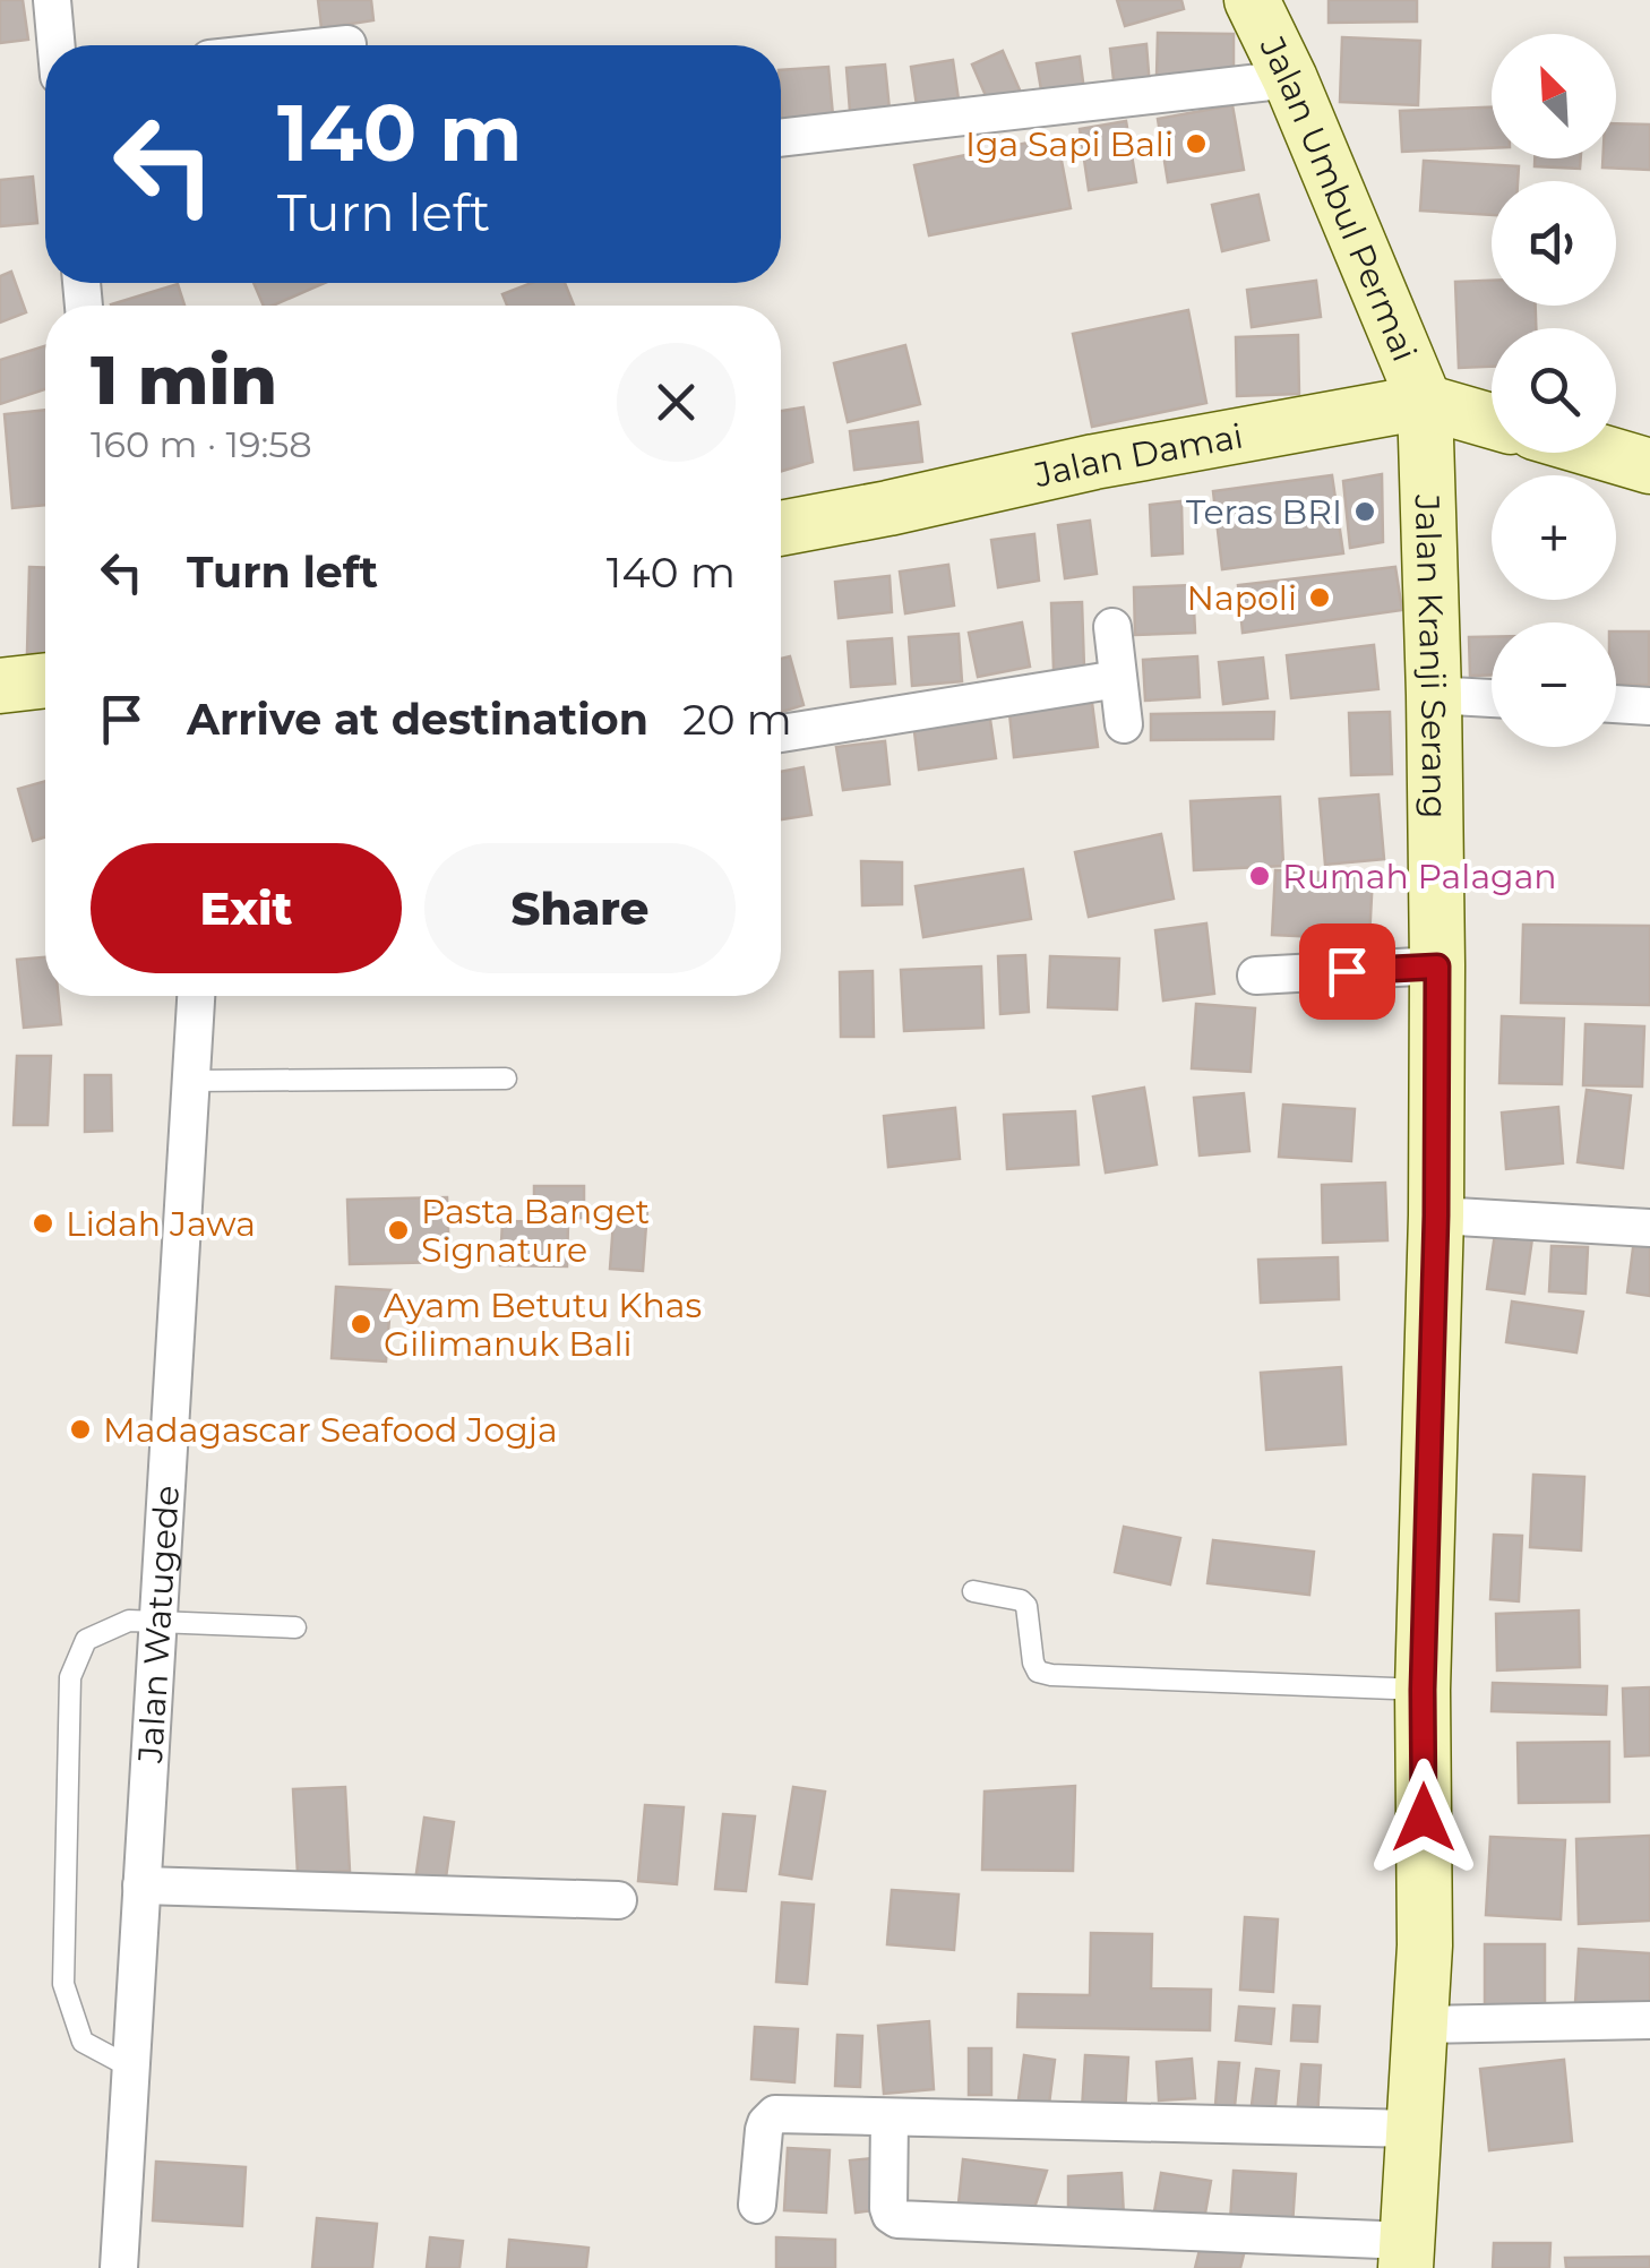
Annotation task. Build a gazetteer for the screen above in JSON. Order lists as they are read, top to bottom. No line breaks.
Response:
{"streets":{"main road":["Jalan Umbul Permai","Jalan Damai","Jalan Kranji Serang"],"street":["Jalan Watugede"]},"crossings":[["Jalan Umbul Permai","Jalan Damai"],["Jalan Umbul Permai","Jalan Kranji Serang"],["Jalan Damai","Jalan Kranji Serang"]],"places":["Iga Sapi Bali","Teras BRI","Napoli","Rumah Palagan","Lidah Jawa","Pasta Banget Signature","Ayam Betutu Khas Gilimanuk Bali","Madagascar Seafood Jogja"],"north":"top left","page":{"map_buttons":["+","−"],"turn":["140 m","Turn left"],"heading":["1 min","160 m · 19:58"],"list":[{"name":"Turn left","value":"140 m"},{"name":"Arrive at destination","value":"20 m"}],"buttons":["Exit","Share"]}}
